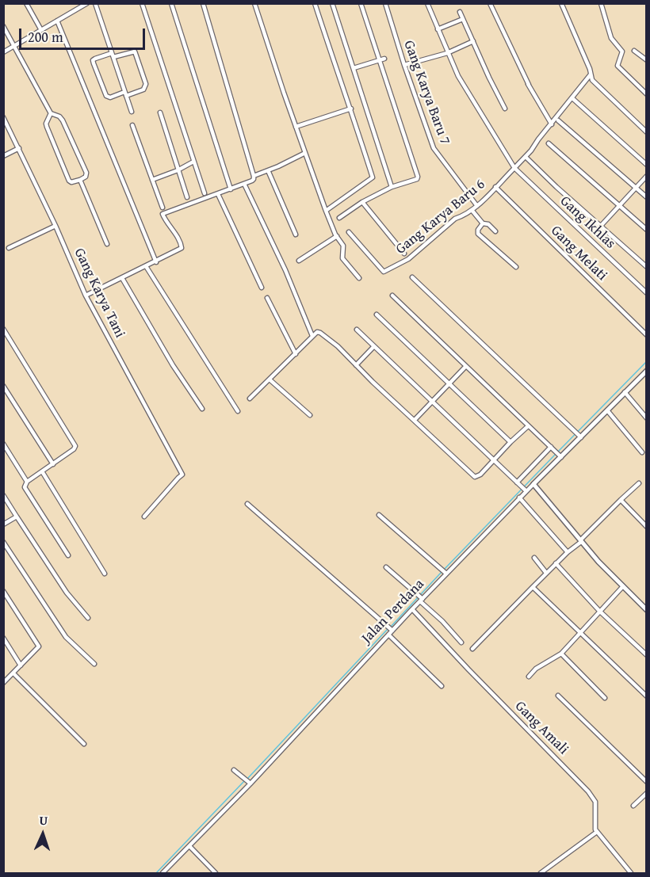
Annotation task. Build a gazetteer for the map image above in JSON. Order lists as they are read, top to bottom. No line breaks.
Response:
{"streets":{"street":["Gang Karya Baru 7","Gang Karya Baru 6","Gang Ikhlas","Gang Melati","Gang Karya Tani","Jalan Perdana","Gang Amali"]},"crossings":[["Gang Karya Baru 7","Gang Karya Baru 6"],["Gang Karya Baru 6","Gang Ikhlas"],["Gang Karya Baru 6","Gang Melati"],["Jalan Perdana","Gang Amali"]],"scale_bar":"200 m","north":"top"}
